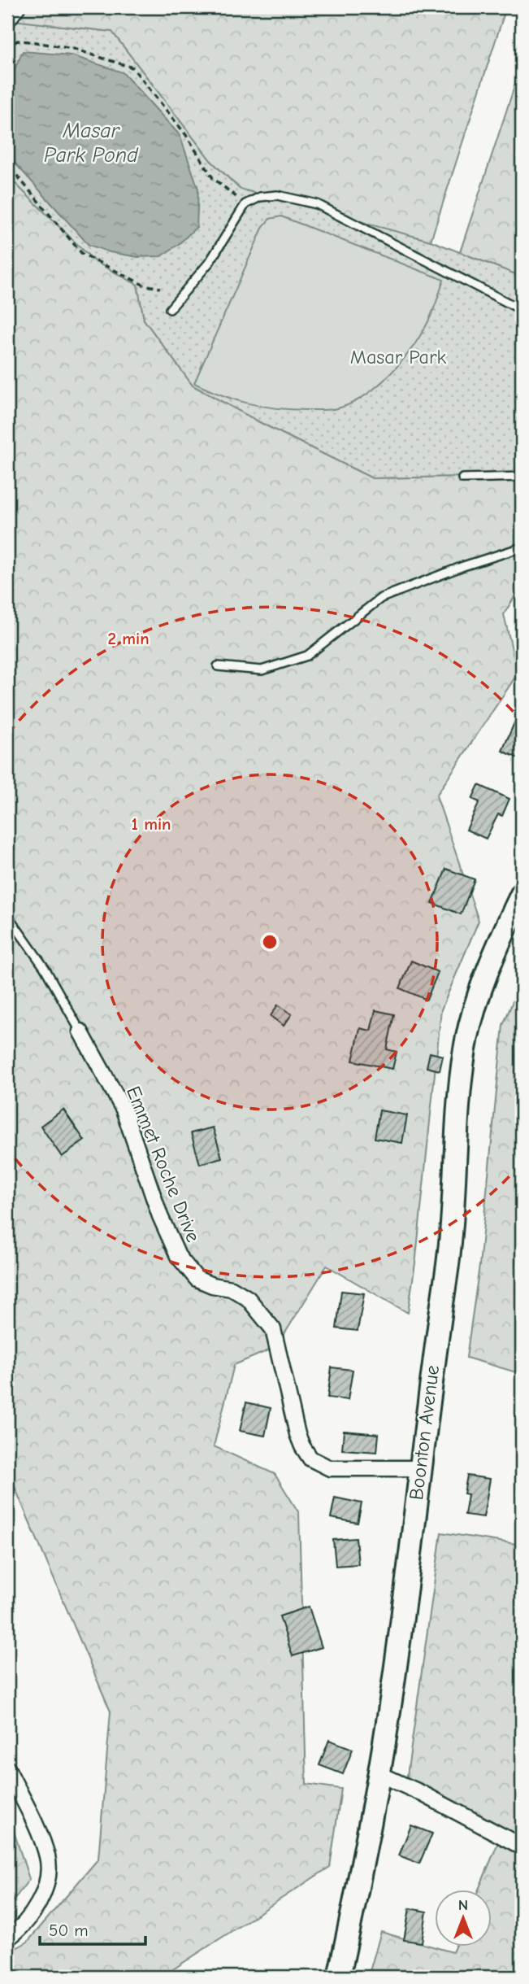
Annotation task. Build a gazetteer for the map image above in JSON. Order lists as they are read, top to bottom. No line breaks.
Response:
{"streets":{"main road":["Boonton Avenue"],"street":["Emmet Roche Drive"]},"crossings":[["Emmet Roche Drive","Boonton Avenue"]],"water":["Masar Park Pond"],"parks":["Masar Park"],"scale_bar":"50 m","north":"top","rings":["2 min","1 min"]}
